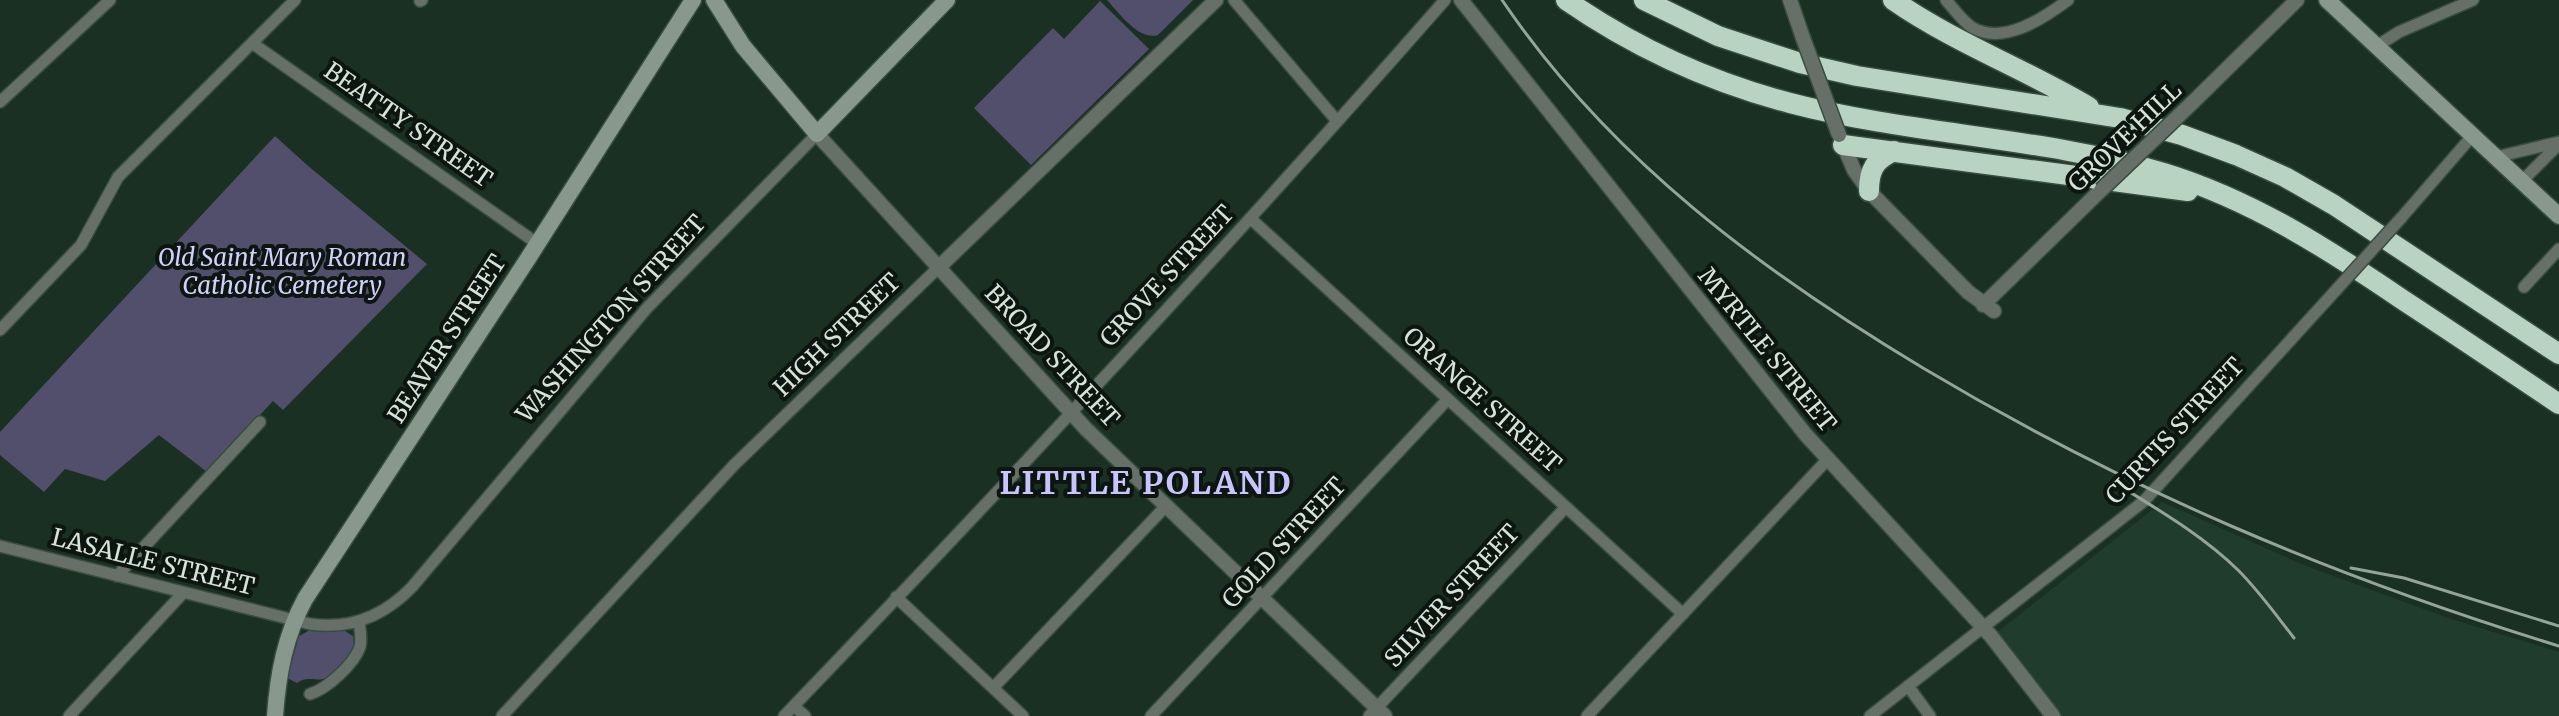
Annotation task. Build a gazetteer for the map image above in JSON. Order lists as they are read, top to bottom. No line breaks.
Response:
{"streets":{"main road":["WASHINGTON STREET","BEAVER STREET","BROAD STREET"],"street":["BEATTY STREET","GROVE HILL","GROVE STREET","HIGH STREET","MYRTLE STREET","ORANGE STREET","CURTIS STREET","GOLD STREET","LASALLE STREET","SILVER STREET"]},"crossings":[["BEATTY STREET","BEAVER STREET"],["GROVE STREET","BROAD STREET"],["GROVE STREET","ORANGE STREET"],["WASHINGTON STREET","BEAVER STREET"],["WASHINGTON STREET","BROAD STREET"],["WASHINGTON STREET","LASALLE STREET"],["HIGH STREET","BROAD STREET"],["BEAVER STREET","LASALLE STREET"],["MYRTLE STREET","CURTIS STREET"],["BROAD STREET","GOLD STREET"],["BROAD STREET","SILVER STREET"],["ORANGE STREET","GOLD STREET"],["ORANGE STREET","SILVER STREET"]],"districts":["LITTLE POLAND"],"parks":["Old Saint Mary Roman Catholic Cemetery"]}
